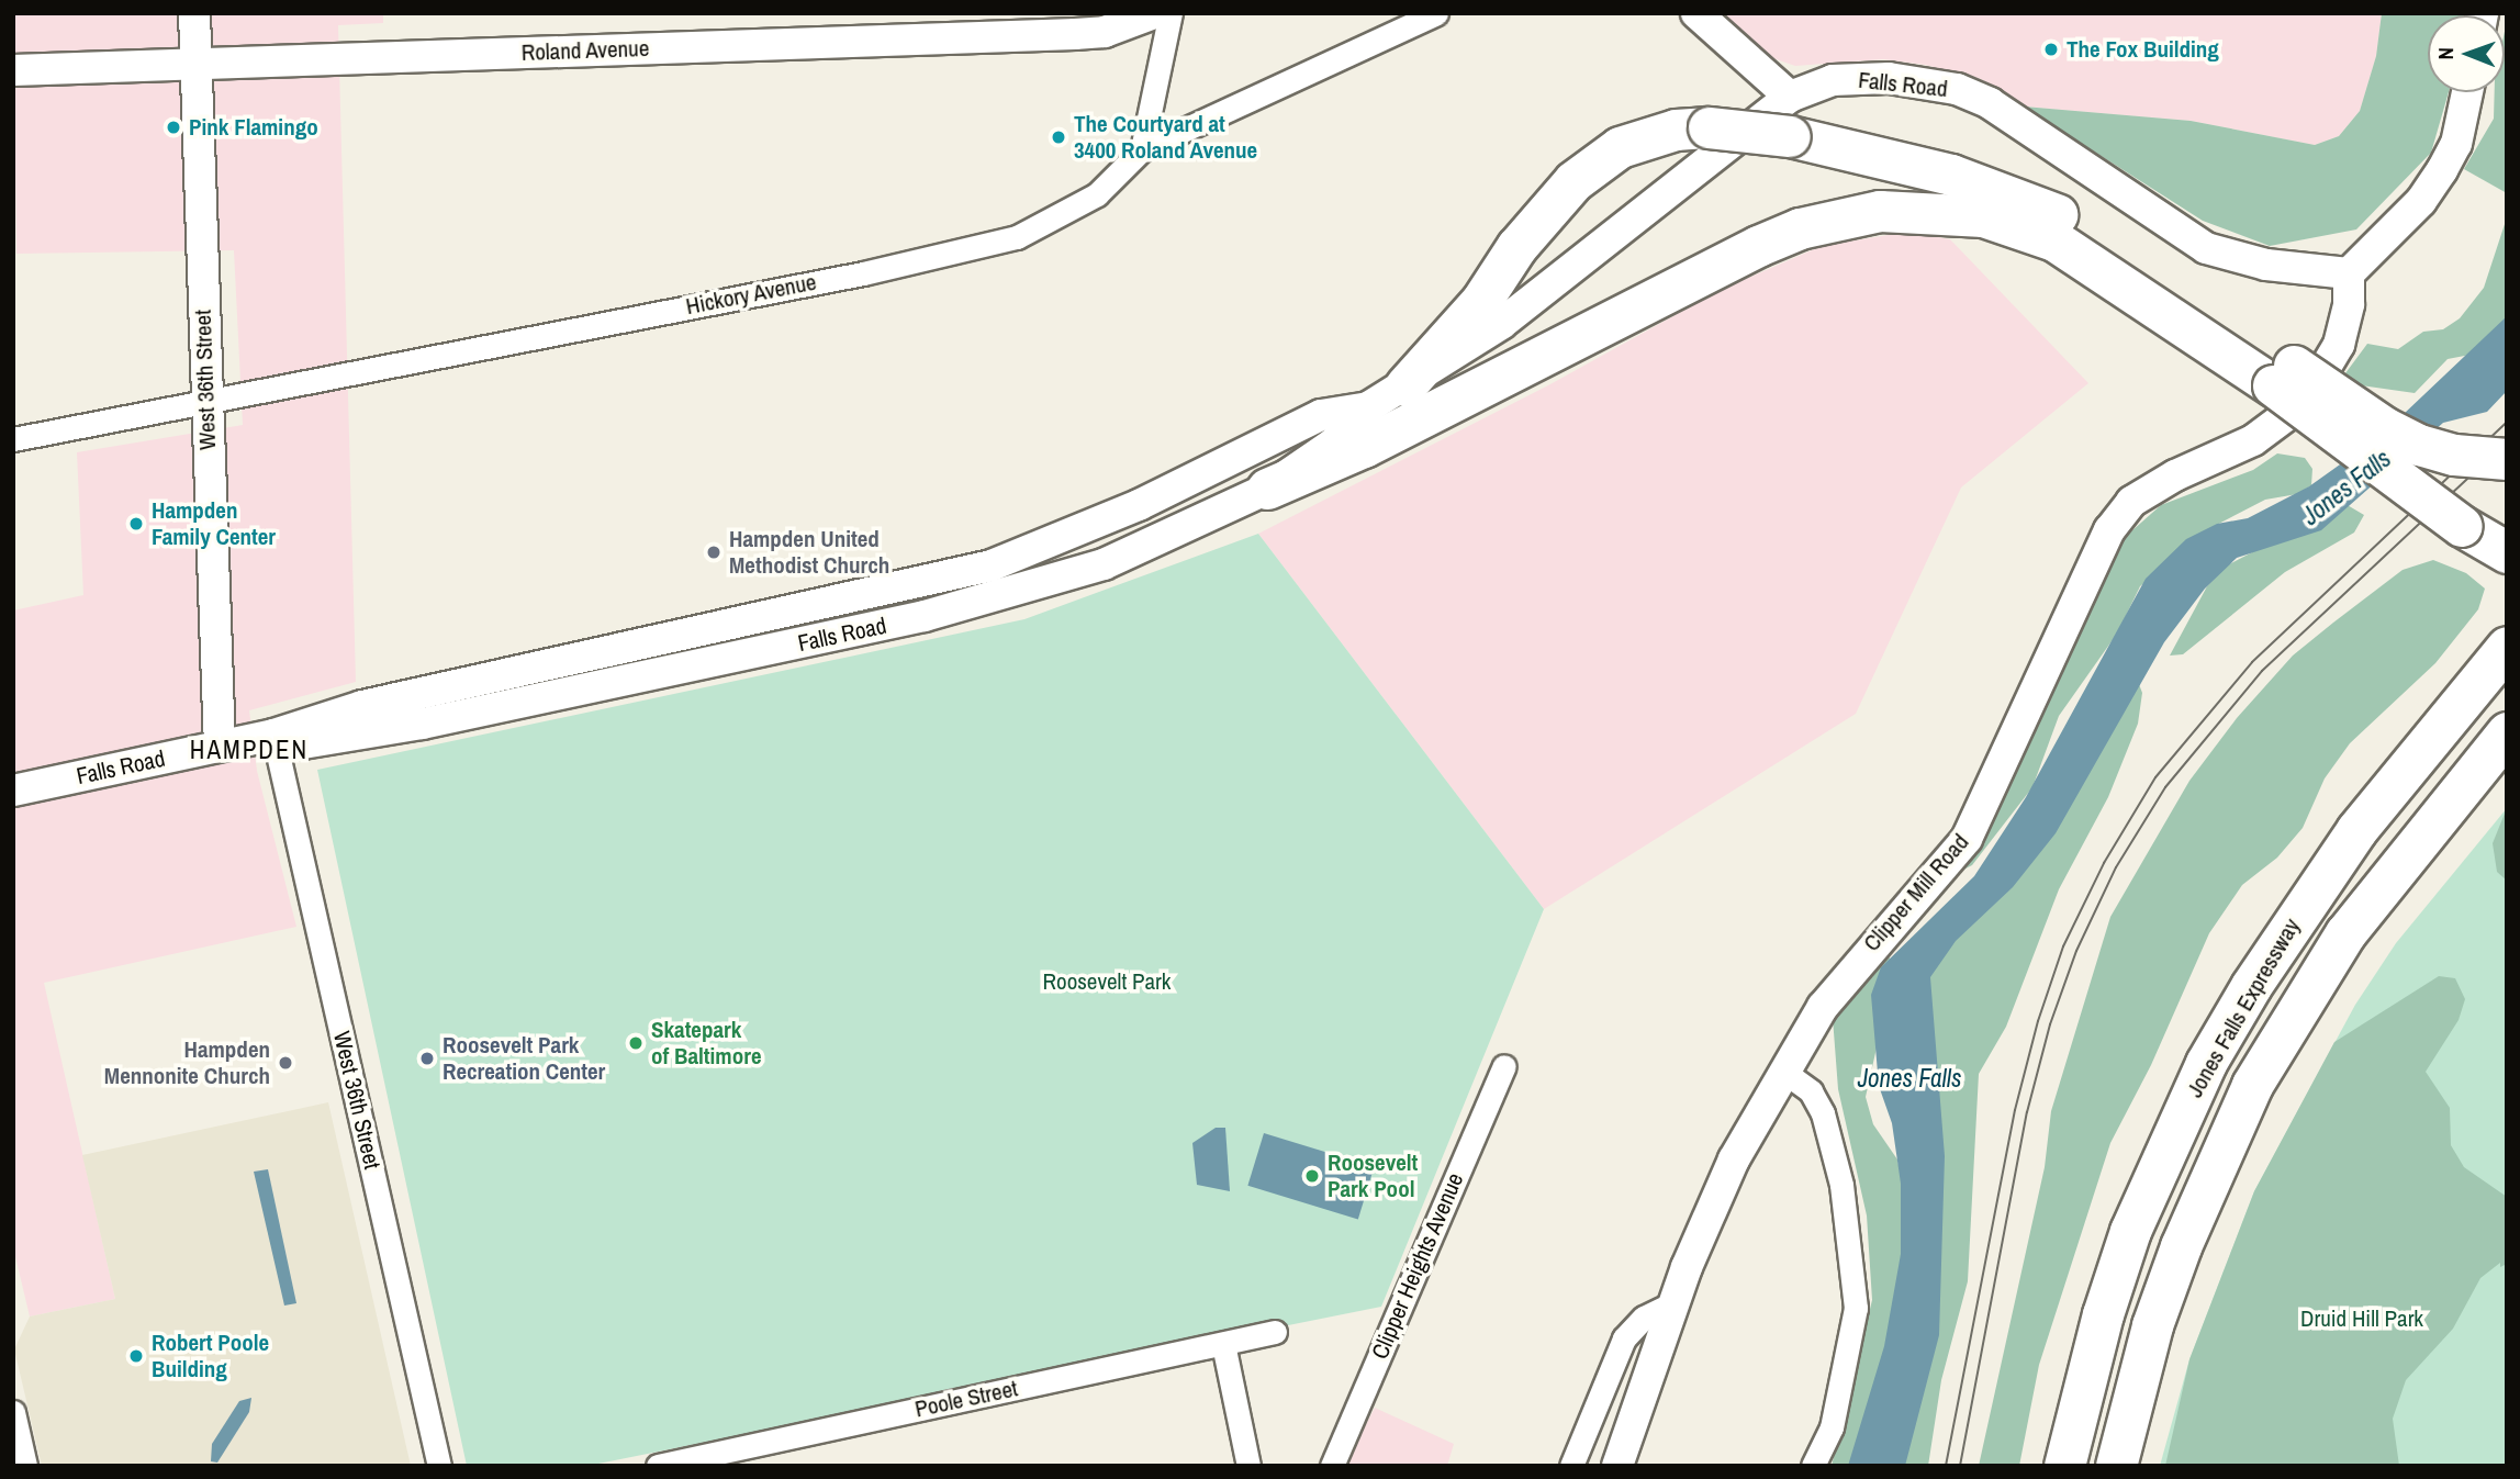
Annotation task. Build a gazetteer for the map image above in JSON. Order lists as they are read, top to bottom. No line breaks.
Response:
{"streets":{"highway":["Jones Falls Expressway"],"main road":["Roland Avenue","Falls Road","West 36th Street","Clipper Mill Road"],"street":["Hickory Avenue","Clipper Heights Avenue","Poole Street"]},"crossings":[["Roland Avenue","West 36th Street"],["Falls Road","West 36th Street"],["Falls Road","Clipper Mill Road"],["Hickory Avenue","West 36th Street"]],"districts":["HAMPDEN"],"water":["Jones Falls"],"parks":["Roosevelt Park","Druid Hill Park"],"places":["The Fox Building","Pink Flamingo","The Courtyard at 3400 Roland Avenue","Hampden Family Center","Hampden United Methodist Church","Skatepark of Baltimore","Roosevelt Park Recreation Center","Hampden Mennonite Church","Roosevelt Park Pool","Robert Poole Building"],"north":"left"}
